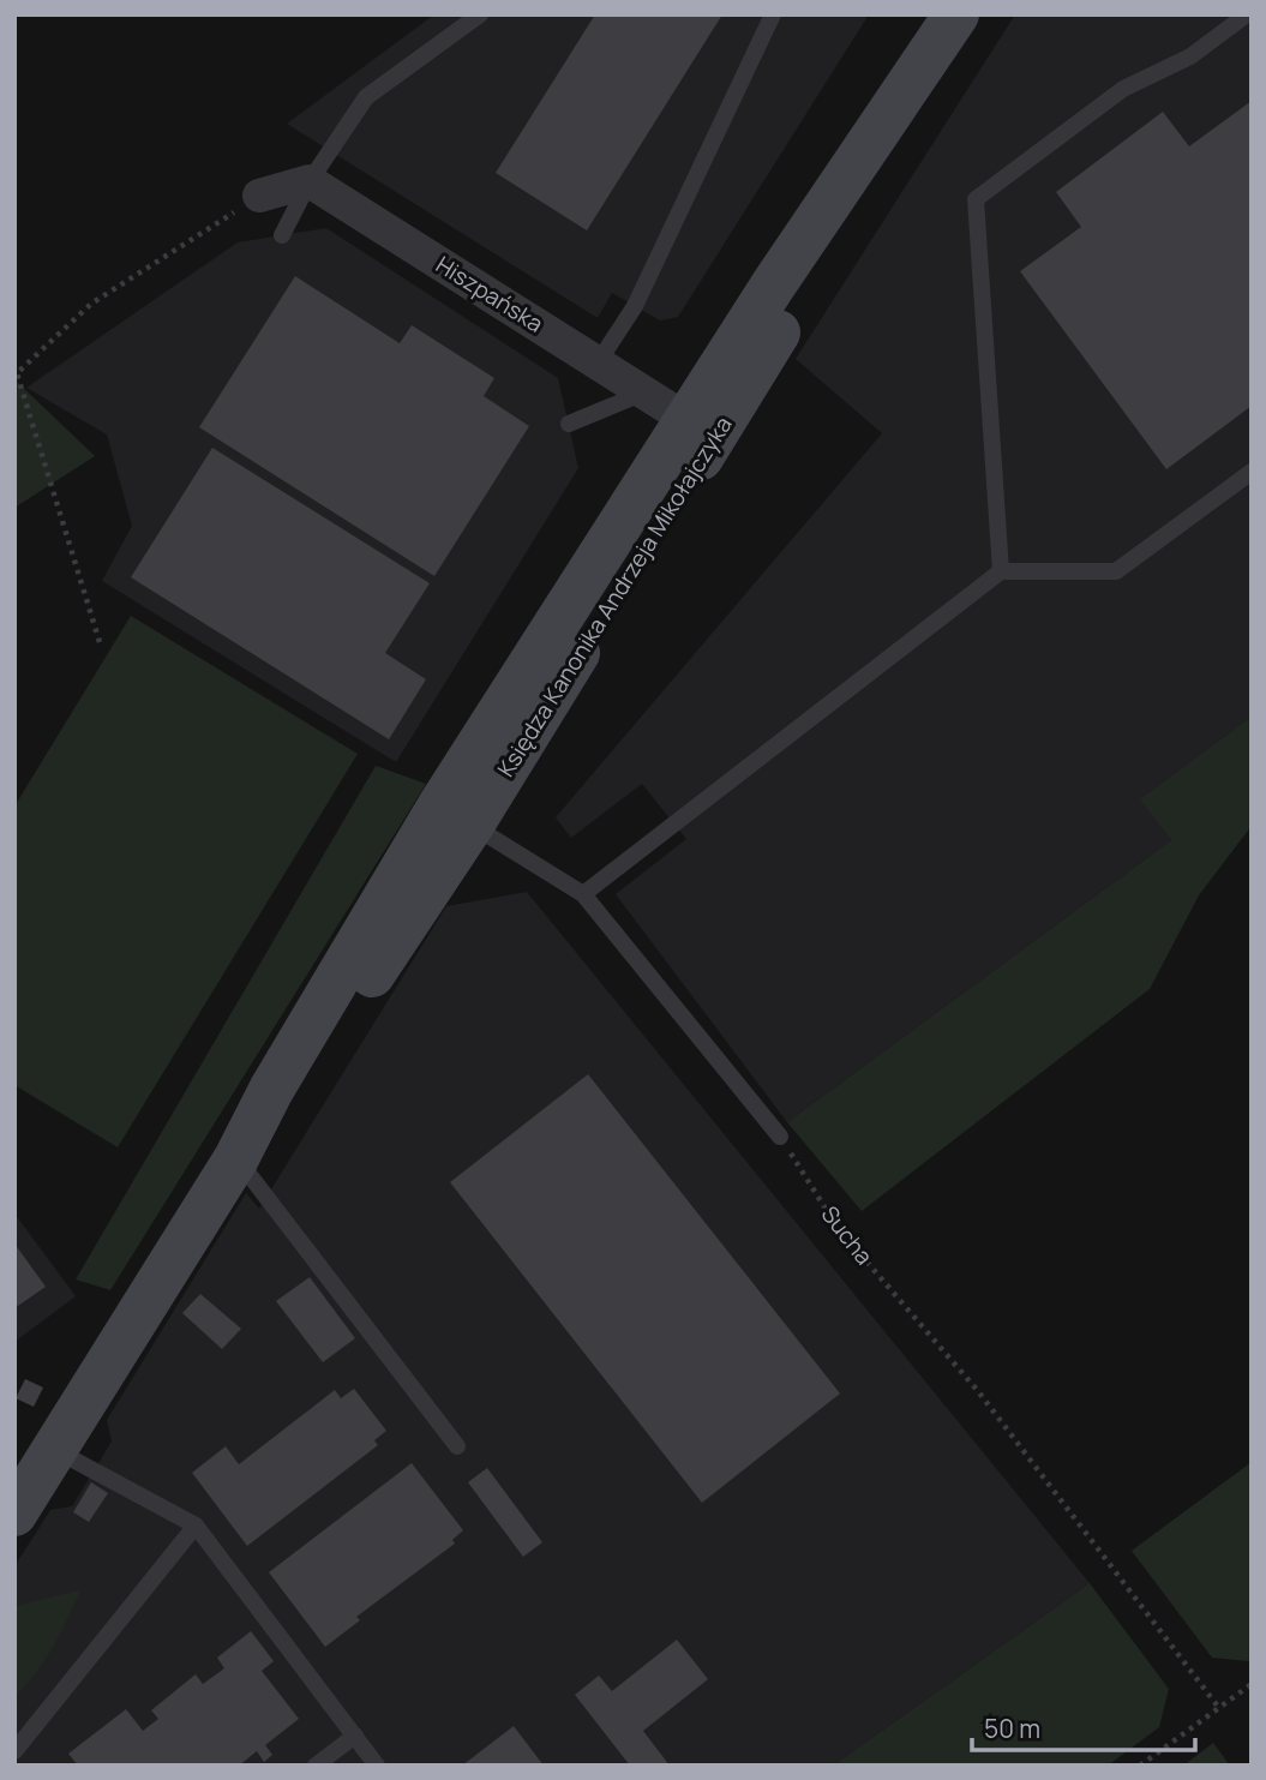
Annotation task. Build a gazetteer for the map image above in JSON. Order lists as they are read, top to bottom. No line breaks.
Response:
{"streets":{"main road":["Księdza Kanonika Andrzeja Mikołajczyka"],"street":["Hiszpańska"],"path":["Sucha"]},"crossings":[["Hiszpańska","Księdza Kanonika Andrzeja Mikołajczyka"]],"scale_bar":"50 m"}
